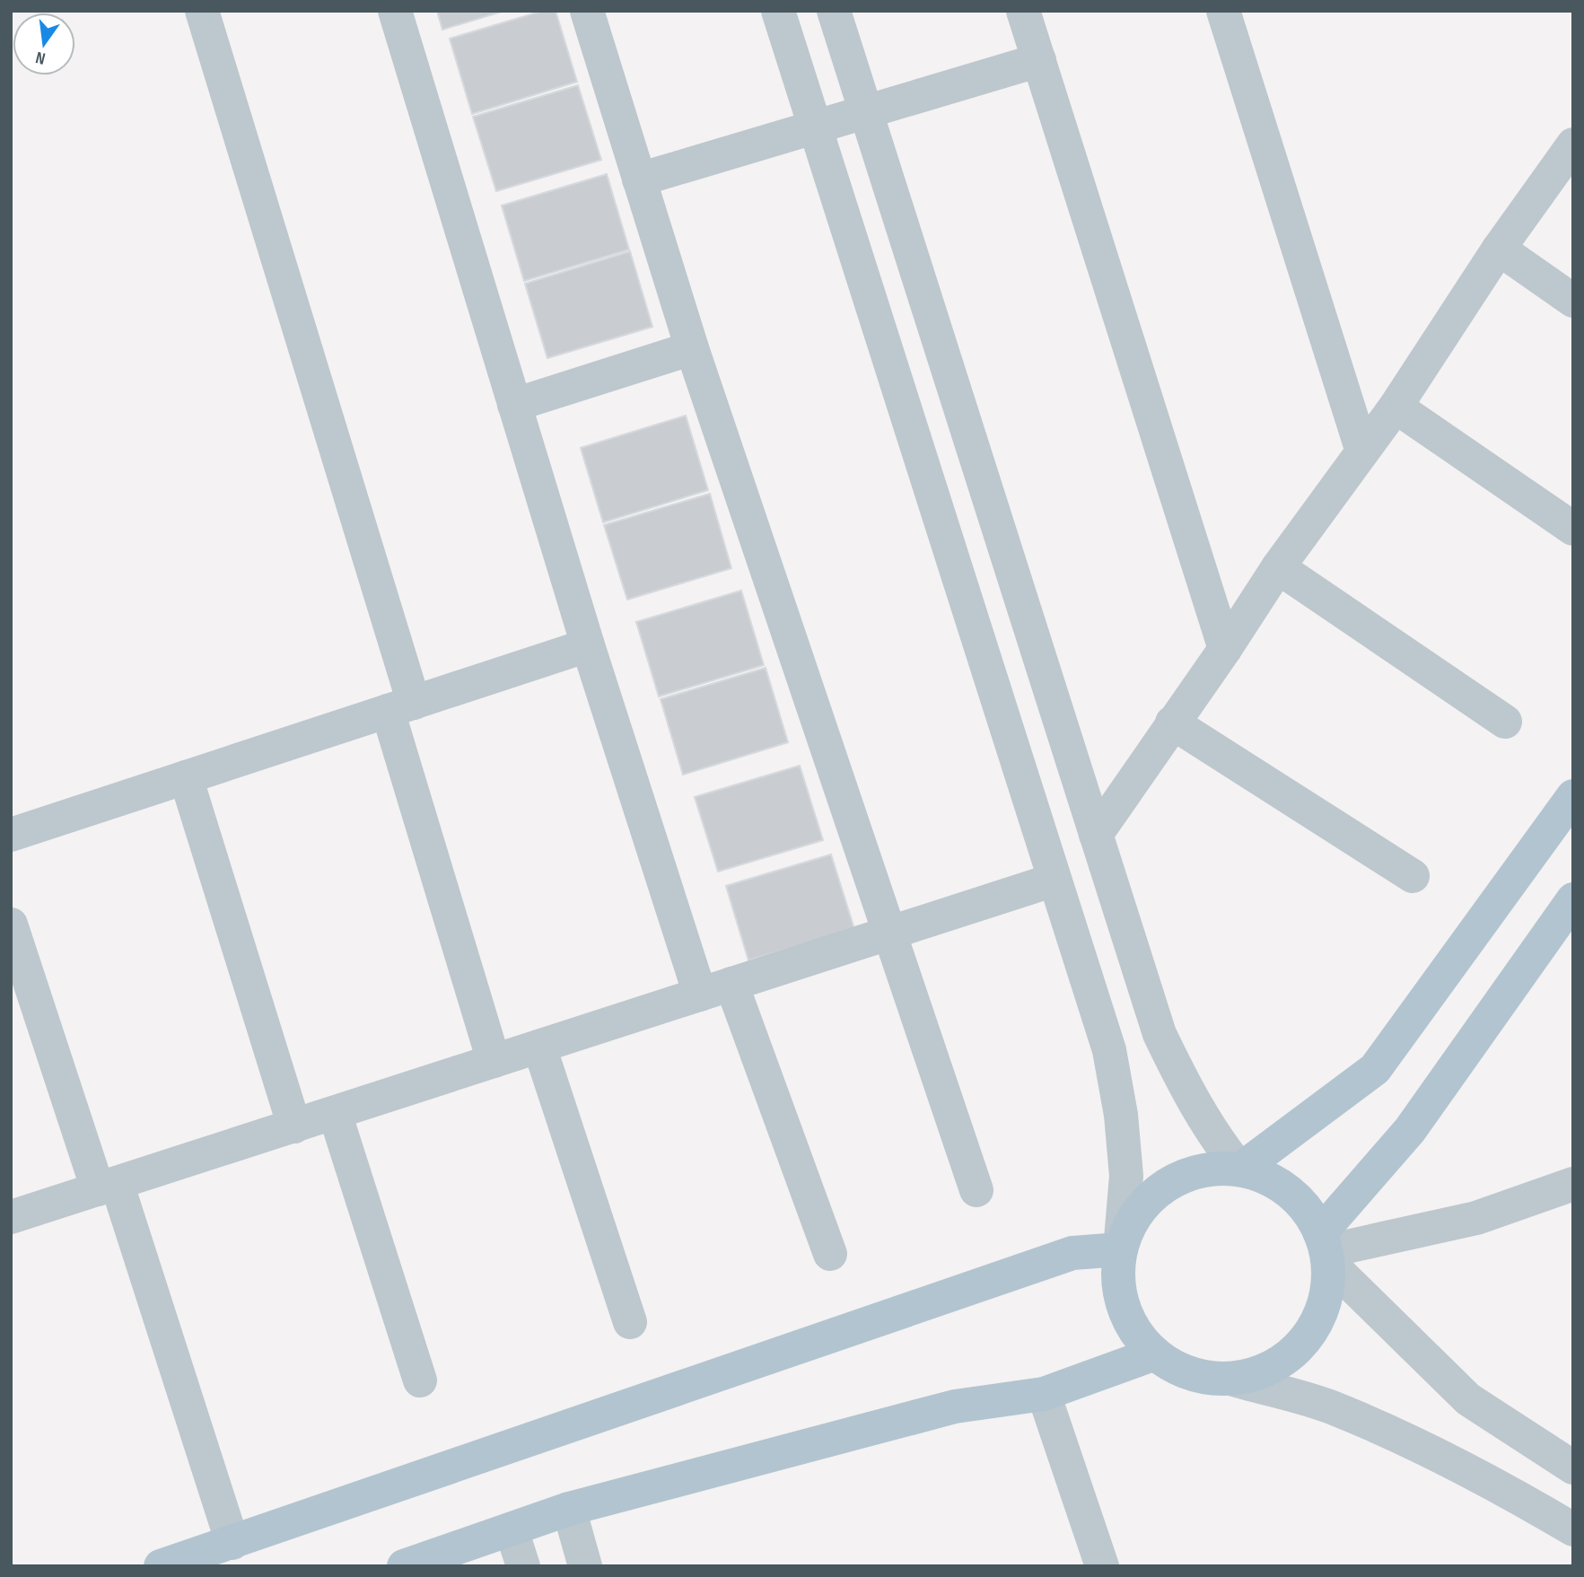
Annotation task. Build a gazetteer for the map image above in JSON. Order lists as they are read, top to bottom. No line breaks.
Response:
{"north":"bottom"}
